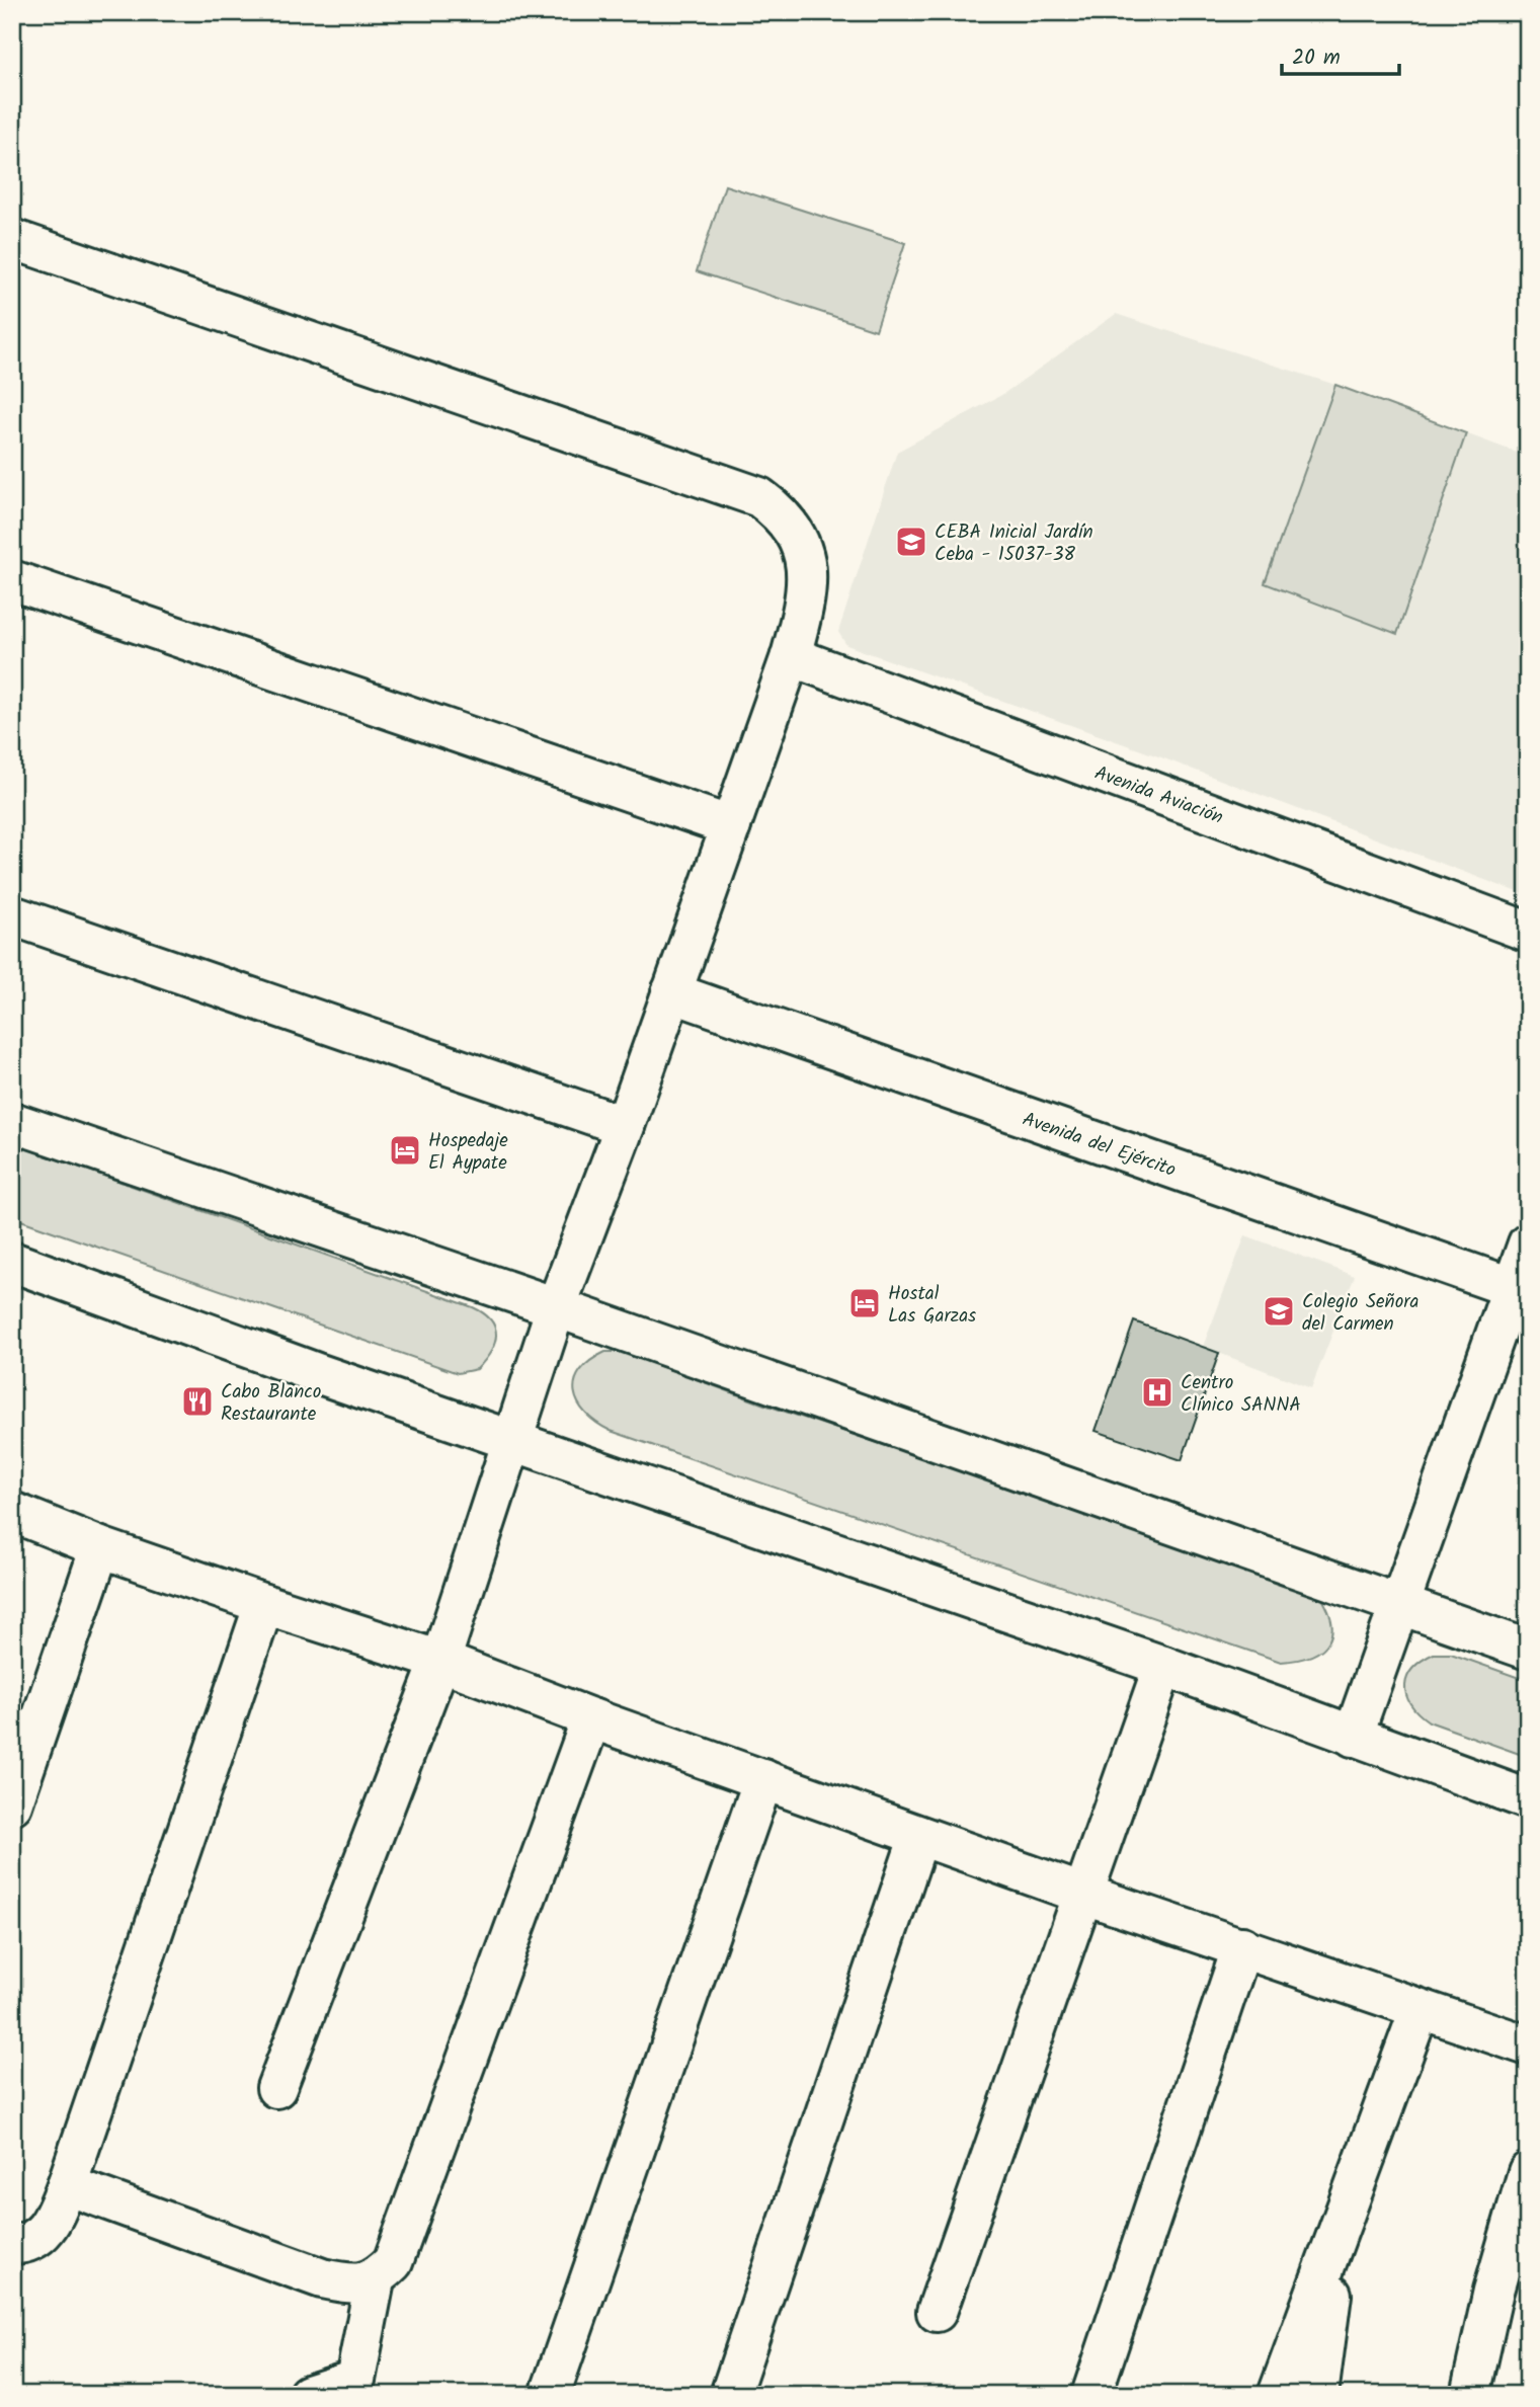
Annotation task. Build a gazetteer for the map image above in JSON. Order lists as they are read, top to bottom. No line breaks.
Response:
{"streets":{"street":["Avenida Aviación","Avenida del Ejército"]},"places":{"school or university":["CEBA Inicial Jardín Ceba - 15037-38","Colegio Señora del Carmen"],"hotel":["Hospedaje El Aypate","Hostal Las Garzas"],"hospital":["Centro Clínico SANNA"],"restaurant":["Cabo Blanco Restaurante"]},"scale_bar":"20 m"}
